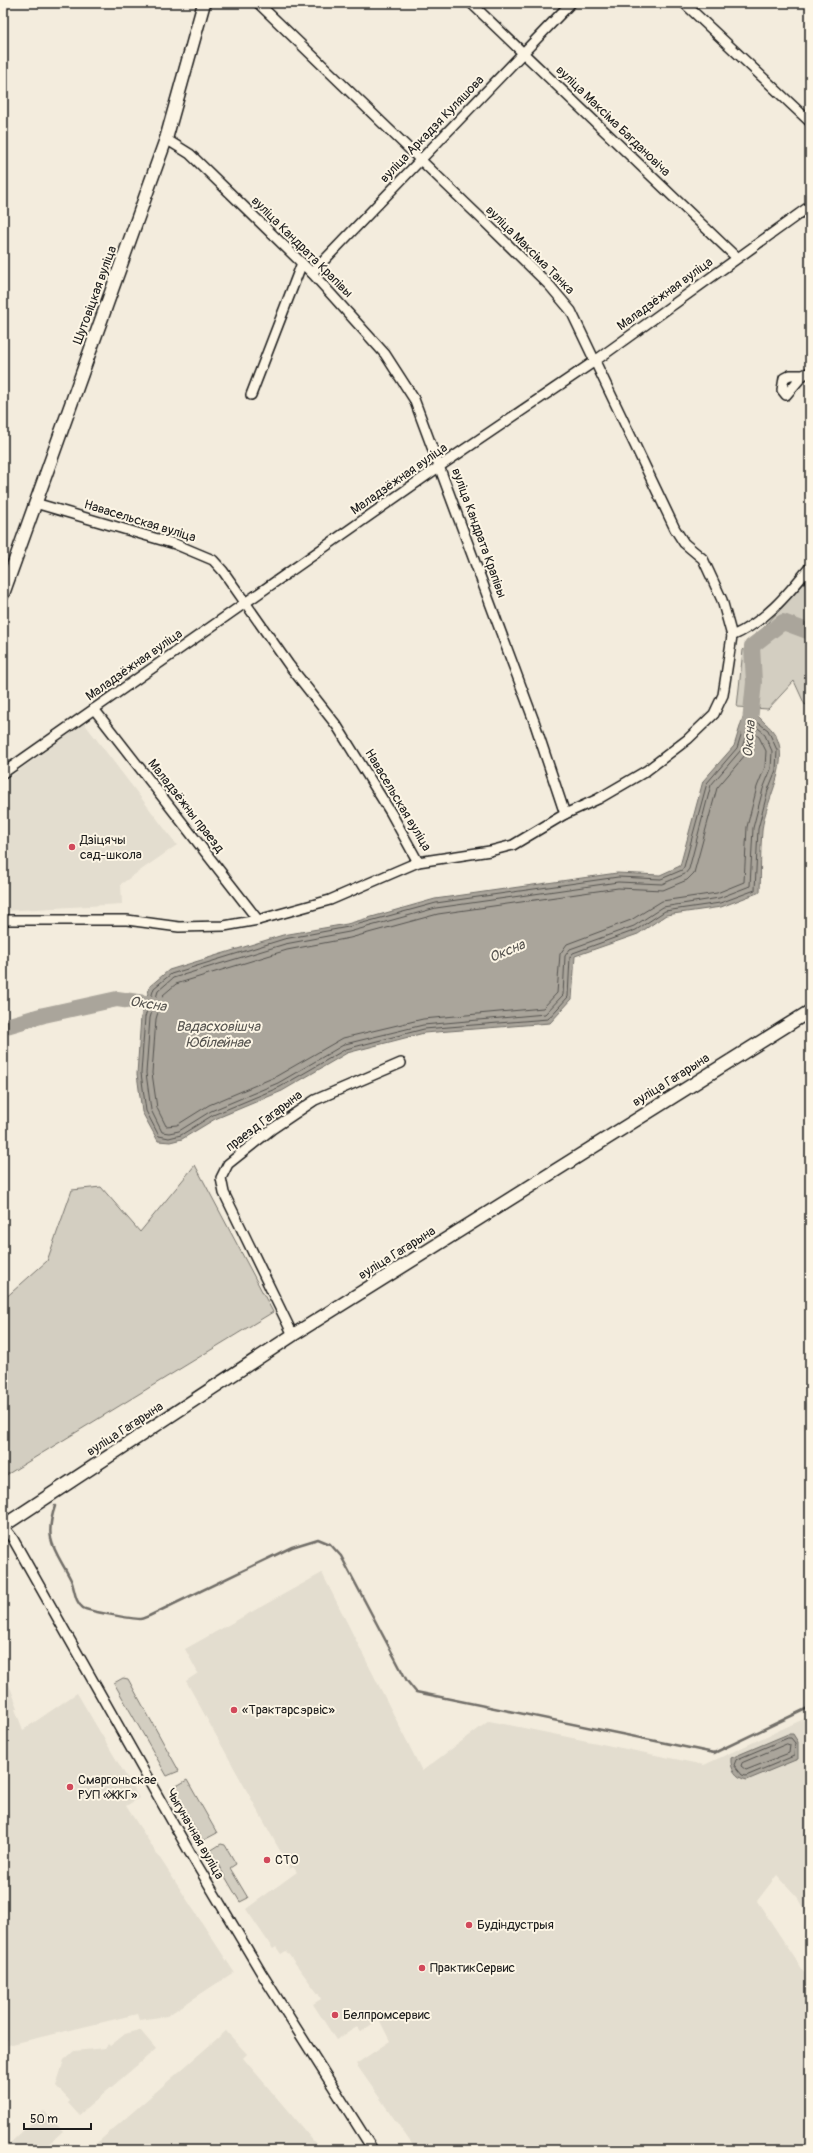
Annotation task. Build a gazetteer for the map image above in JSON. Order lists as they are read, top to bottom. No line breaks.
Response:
{"streets":{"main road":["Шутовіцкая вуліца","вуліца Гагарына"],"street":["вуліца Максіма Багдановіча","вуліца Аркадзя Куляшова","вуліца Кандрата Крапівы","вуліца Максіма Танка","Маладзёжная вуліца","Навасельская вуліца","Маладзёжны праезд","праезд Гагарына","Чыгуначная вуліца"]},"crossings":[["вуліца Максіма Багдановіча","вуліца Аркадзя Куляшова"],["вуліца Максіма Багдановіча","Маладзёжная вуліца"],["вуліца Аркадзя Куляшова","вуліца Кандрата Крапівы"],["вуліца Аркадзя Куляшова","вуліца Максіма Танка"],["вуліца Кандрата Крапівы","Маладзёжная вуліца"],["вуліца Кандрата Крапівы","Шутовіцкая вуліца"],["вуліца Кандрата Крапівы","Навасельская вуліца"],["вуліца Максіма Танка","Маладзёжная вуліца"],["вуліца Максіма Танка","Навасельская вуліца"],["Маладзёжная вуліца","Навасельская вуліца"],["Маладзёжная вуліца","Маладзёжны праезд"],["Шутовіцкая вуліца","Навасельская вуліца"],["вуліца Гагарына","праезд Гагарына"],["вуліца Гагарына","Чыгуначная вуліца"]],"water":["Оксна","Вадасховішча Юбілейнае"],"places":["Дзіцячы сад-школа","«Трактарсэрвіс»","Смаргоньскае РУП «ЖКГ»","СТО","Будіндустрыя","ПрактикСервис","Белпромсервис"],"scale_bar":"50 m"}
